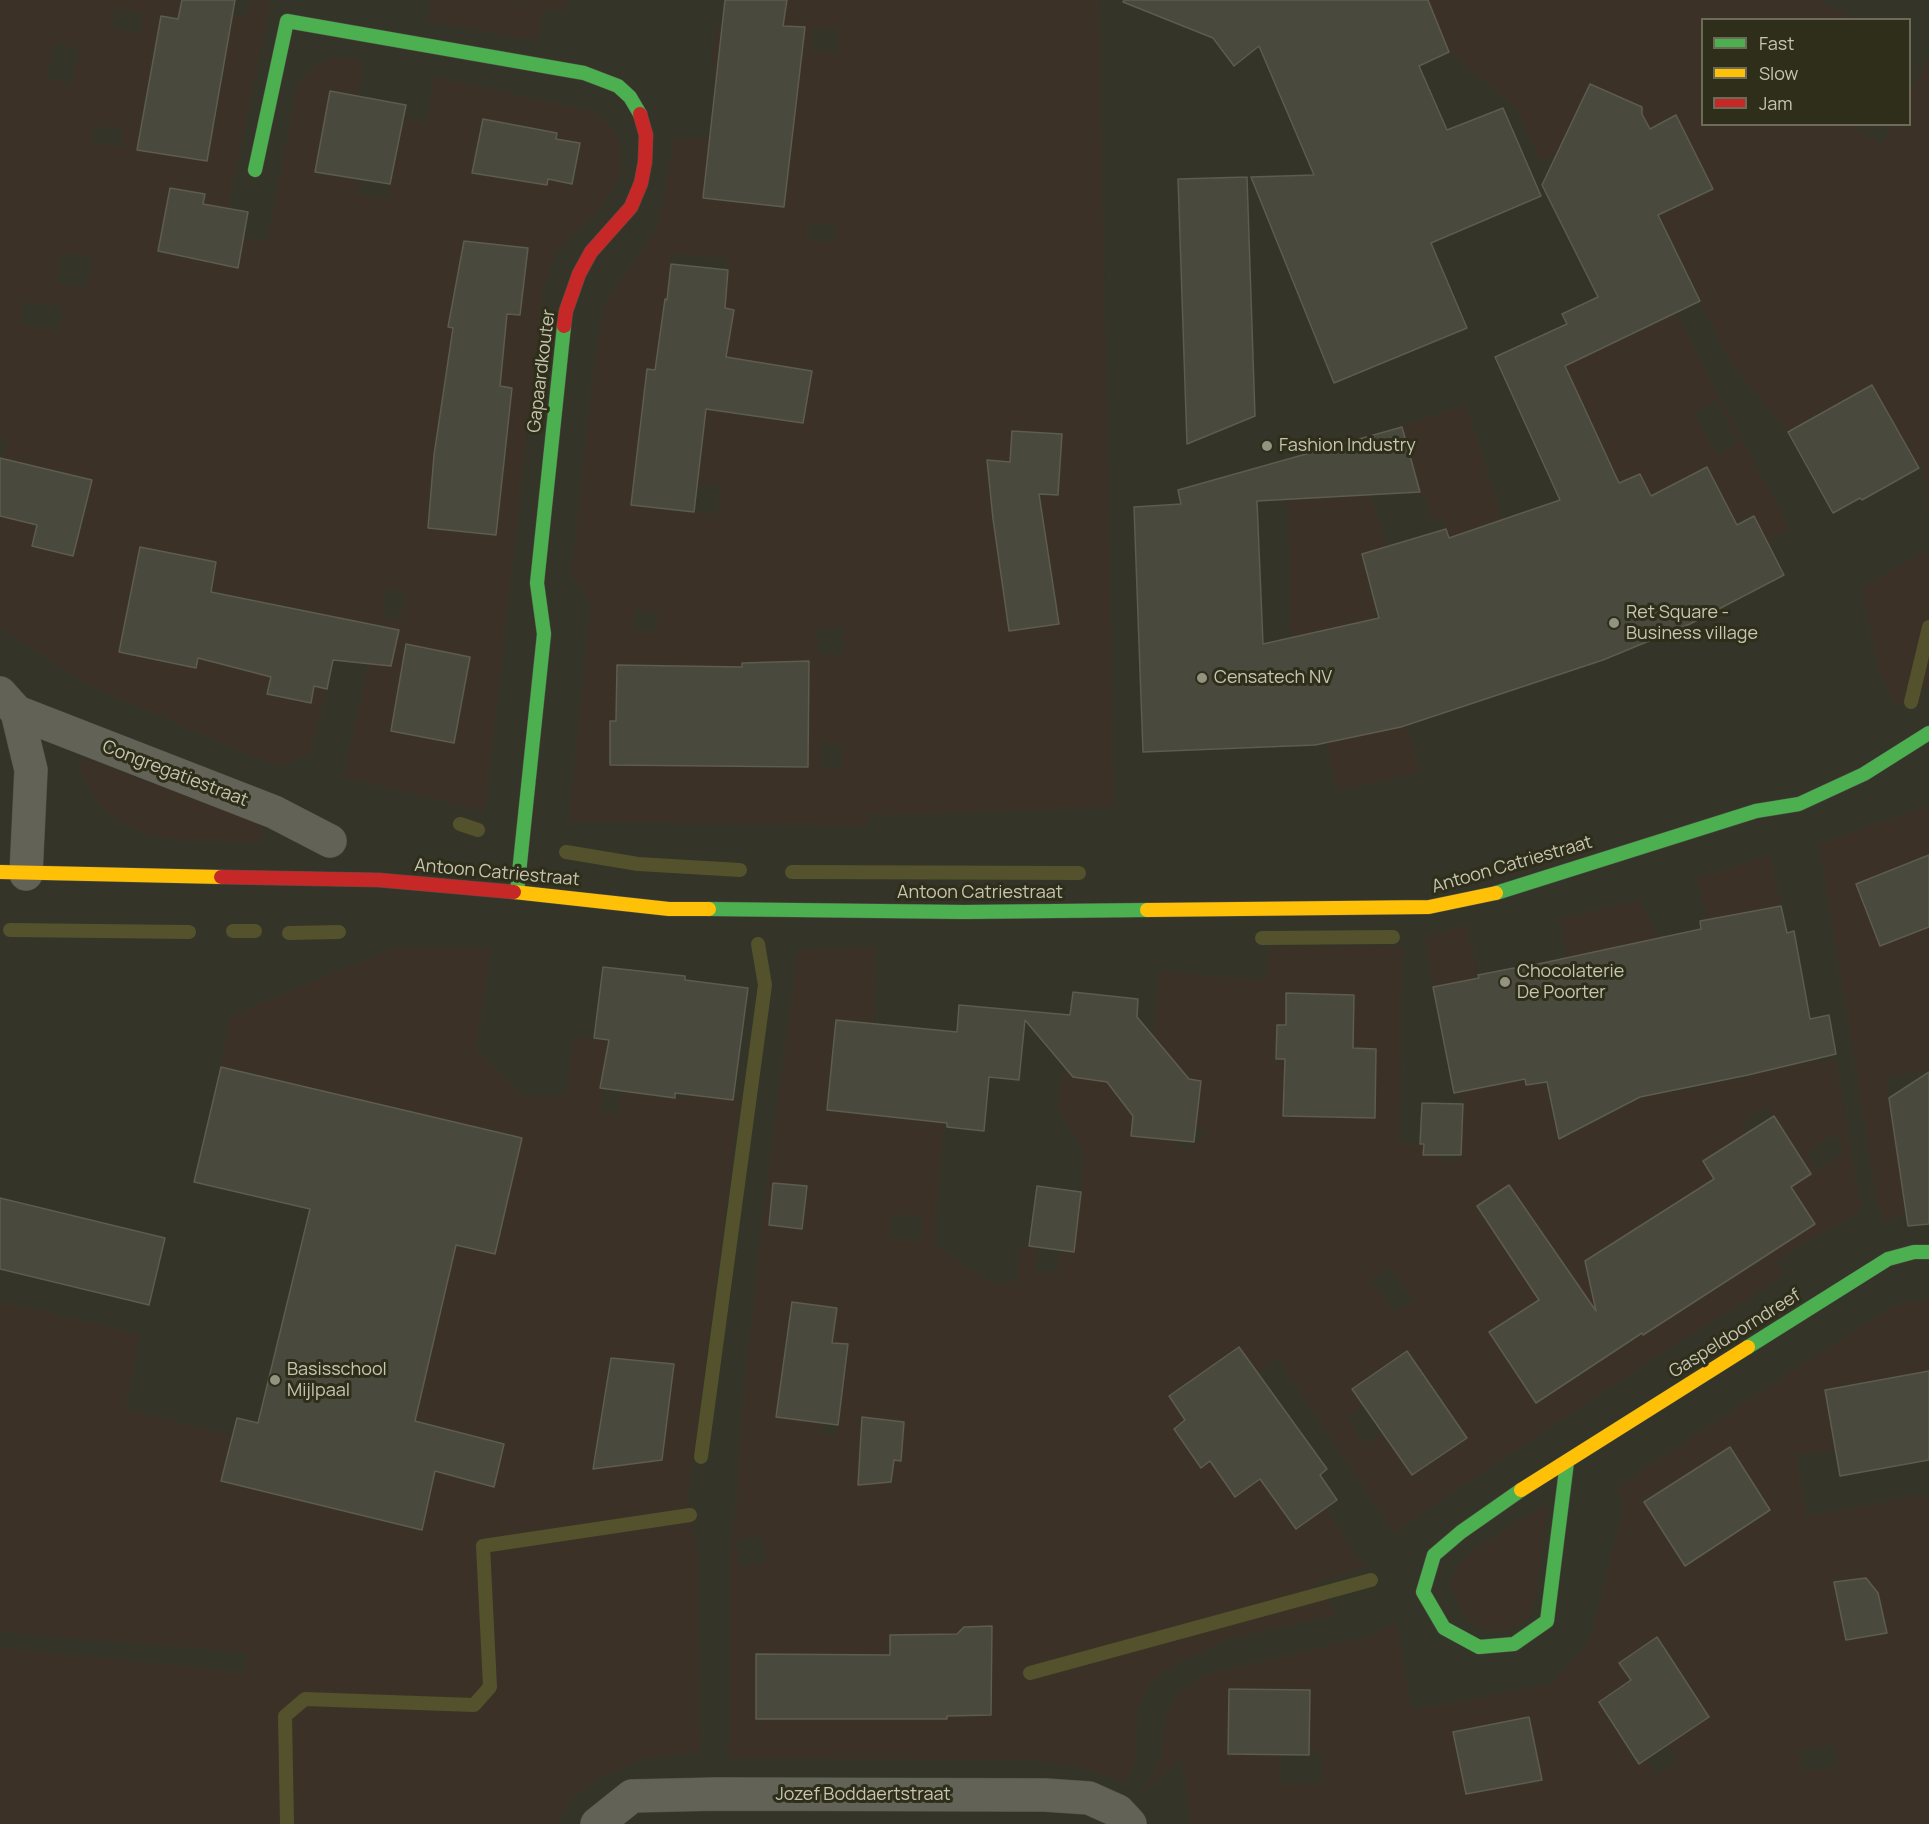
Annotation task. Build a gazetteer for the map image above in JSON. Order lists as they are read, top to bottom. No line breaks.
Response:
{"streets":{"street":["Gapaardkouter","Congregatiestraat","Antoon Catriestraat","Gaspeldoorndreef","Jozef Boddaertstraat"]},"crossings":[["Gapaardkouter","Antoon Catriestraat"],["Congregatiestraat","Antoon Catriestraat"]],"places":["Fashion Industry","Ret Square - Business village","Censatech NV","Chocolaterie De Poorter","Basisschool Mijlpaal"],"legend":["Fast","Slow","Jam"]}
